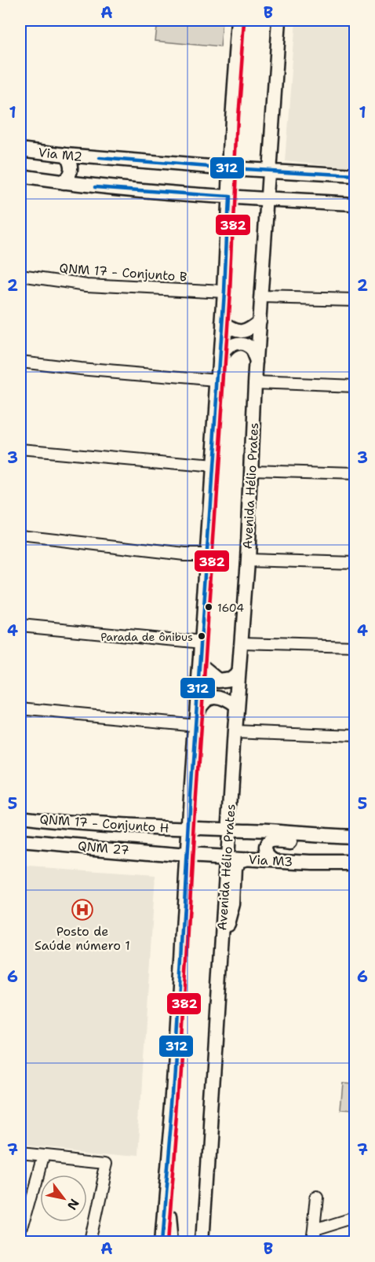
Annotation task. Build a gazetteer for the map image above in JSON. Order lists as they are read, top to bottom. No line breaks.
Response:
{"streets":{"main road":["Via M2","Avenida Hélio Prates","QNM 17 - Conjunto H","QNM 27","Via M3"],"street":["QNM 17 - Conjunto B"]},"crossings":[["Via M2","Avenida Hélio Prates"],["Avenida Hélio Prates","Via M3"],["QNM 27","Via M3"]],"places":{"other":["1604","Parada de ônibus"],"hospital":["Posto de Saúde número 1"]},"lines":["transit line 382","transit line 312"],"north":"bottom right","grid":{"columns":["A","B"],"rows":["1","2","3","4","5","6","7"]}}
